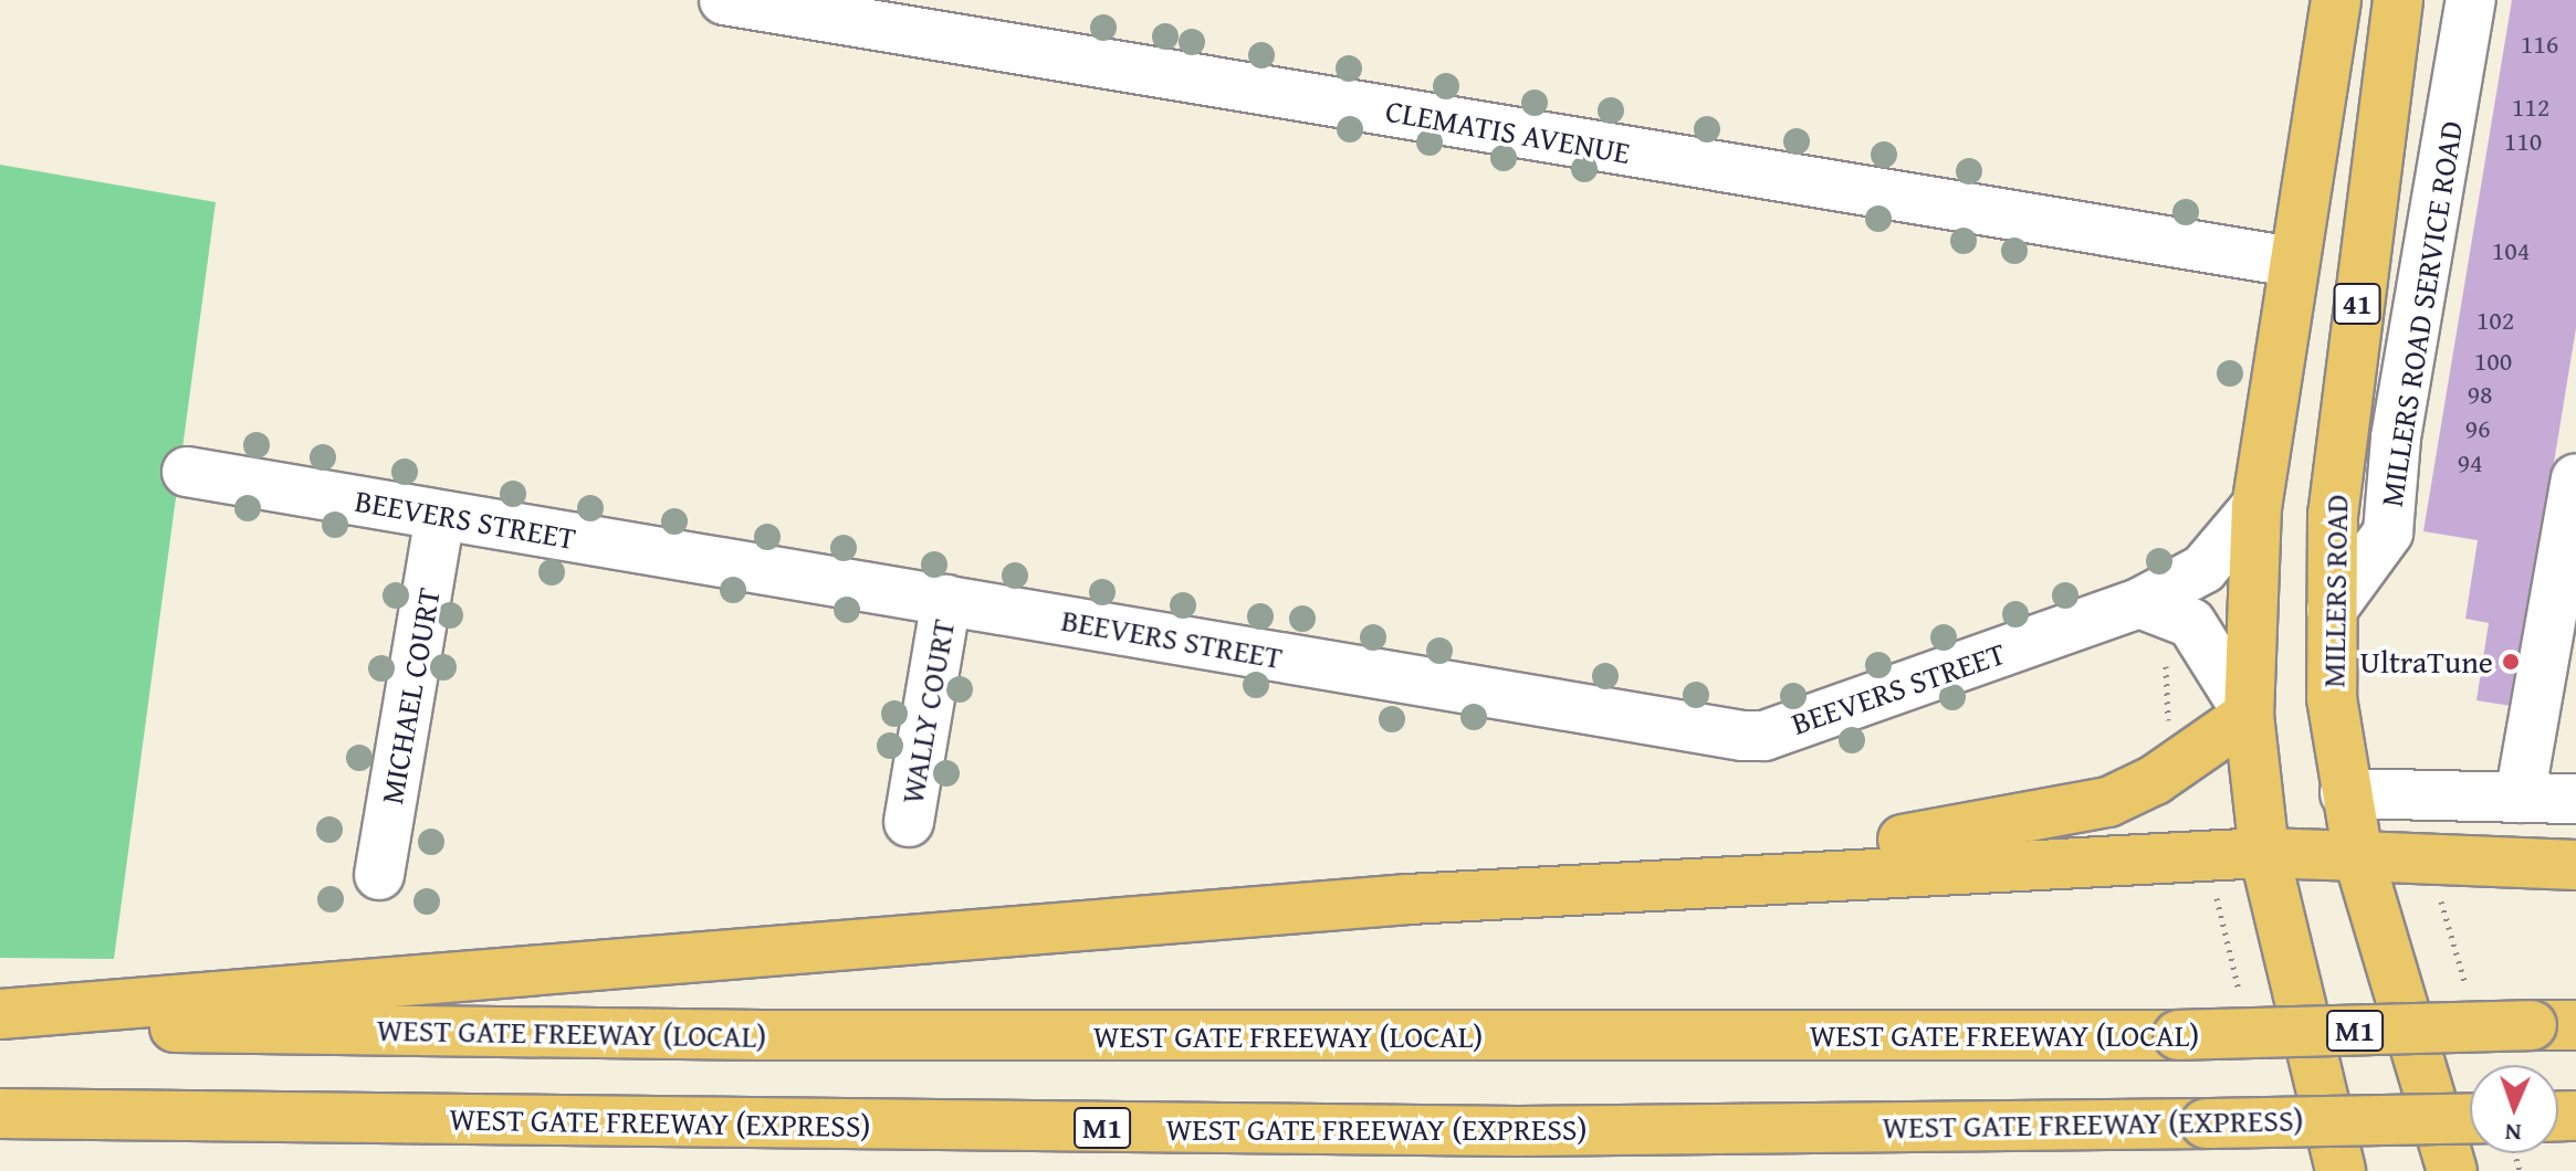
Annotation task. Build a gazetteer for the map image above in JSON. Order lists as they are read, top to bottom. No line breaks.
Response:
{"streets":{"main road":["41","MILLERS ROAD","M1","WEST GATE FREEWAY (LOCAL)","WEST GATE FREEWAY (EXPRESS)"],"street":["CLEMATIS AVENUE","MILLERS ROAD SERVICE ROAD","BEEVERS STREET","MICHAEL COURT","WALLY COURT"]},"crossings":[["CLEMATIS AVENUE","41"],["41","BEEVERS STREET"],["MILLERS ROAD SERVICE ROAD","MILLERS ROAD"],["BEEVERS STREET","MICHAEL COURT"],["BEEVERS STREET","WALLY COURT"]],"places":["UltraTune"],"house_numbers":["116","112","110","104","102","100","98","96","94"],"north":"bottom"}
